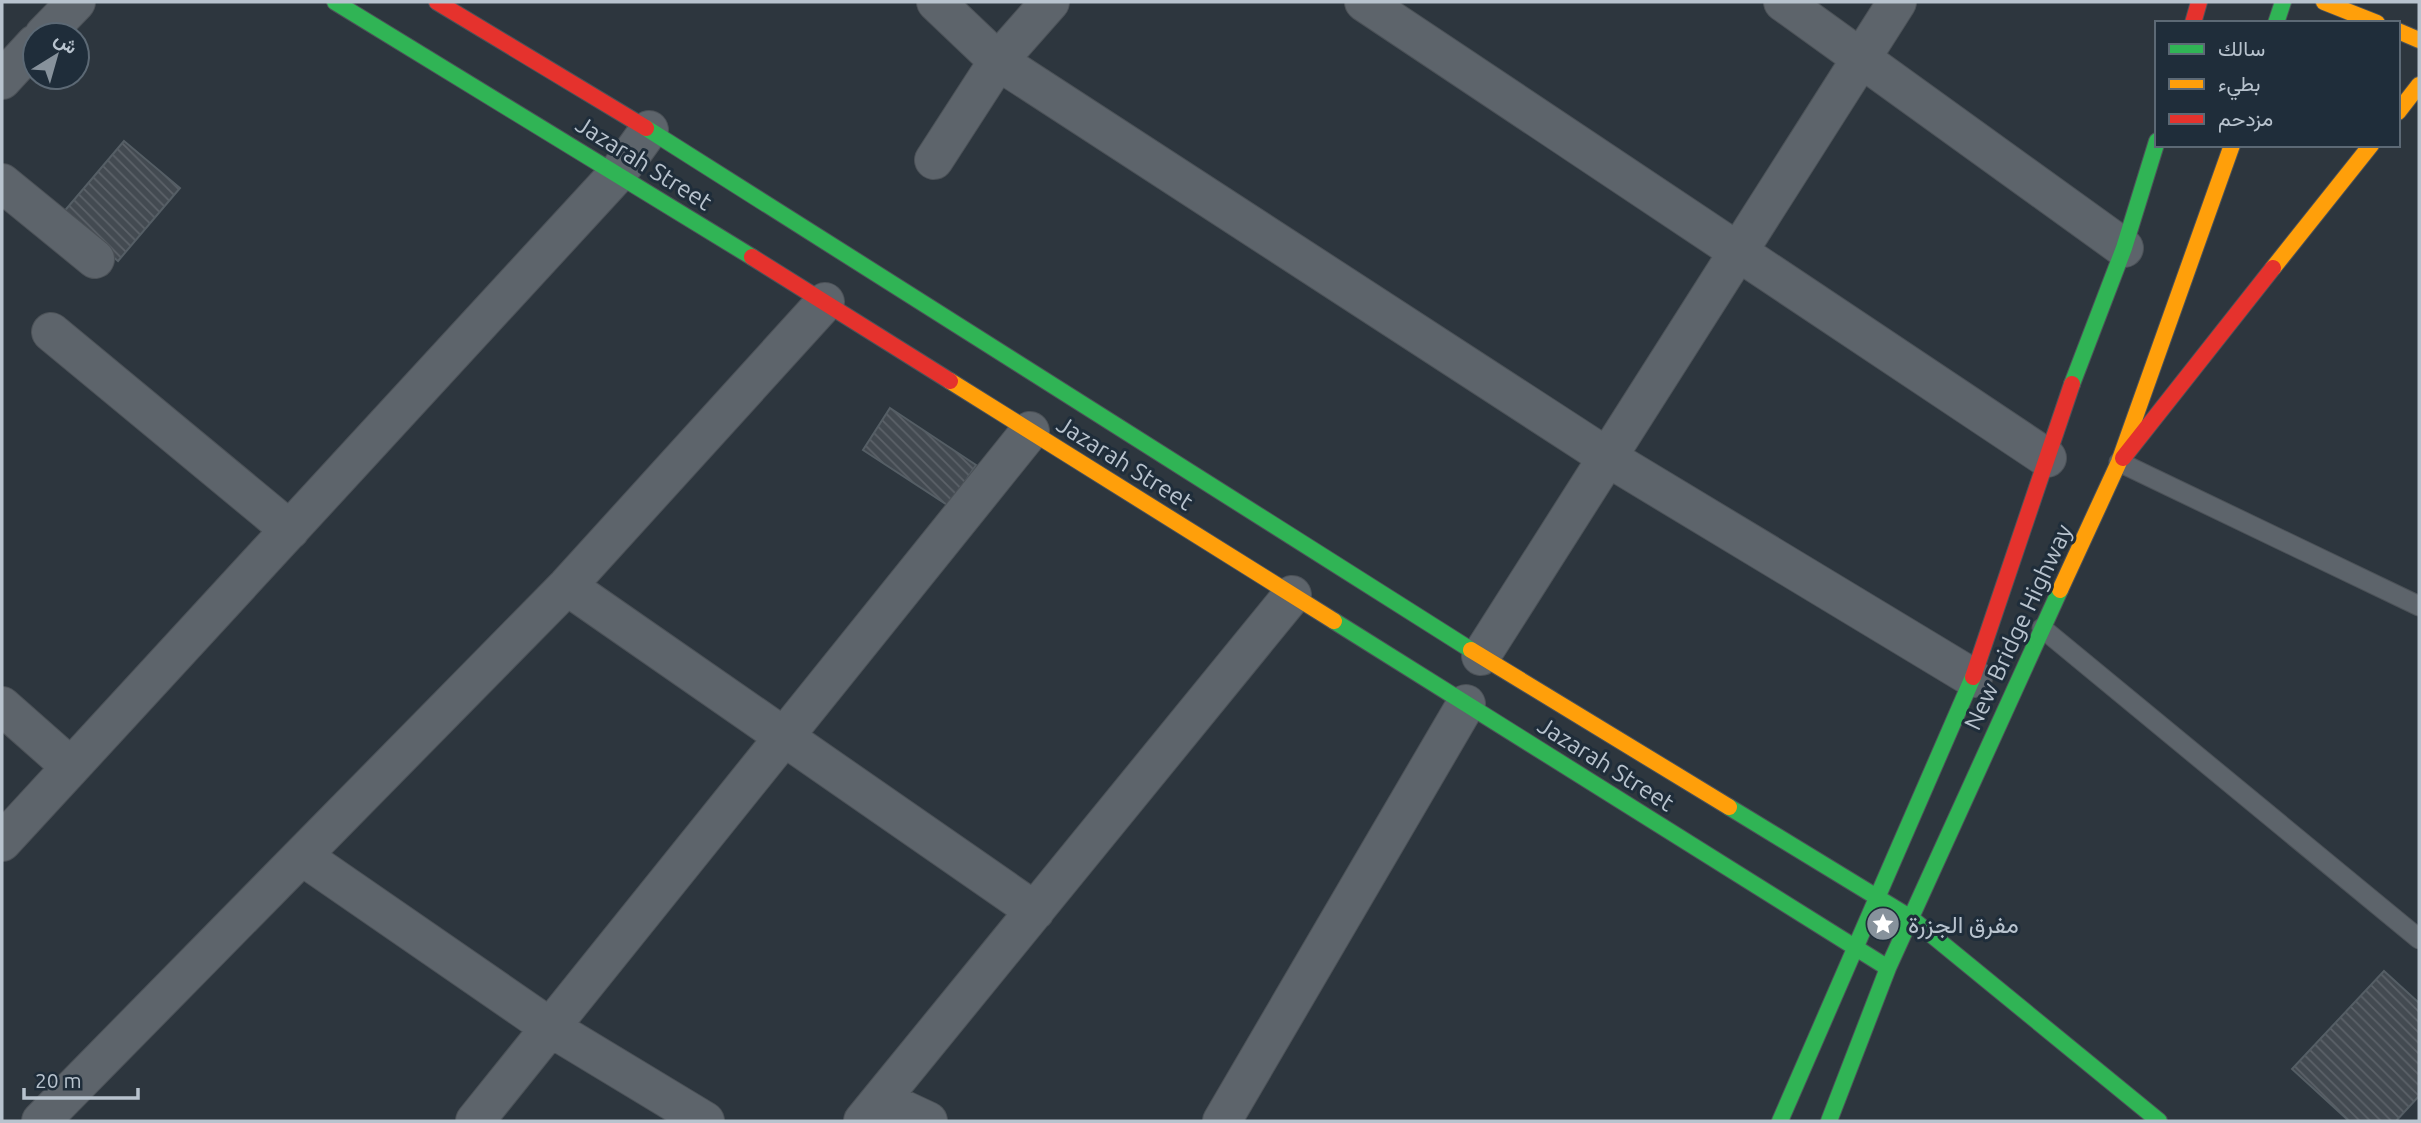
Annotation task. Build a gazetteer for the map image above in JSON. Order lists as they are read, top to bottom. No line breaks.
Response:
{"streets":{"main road":["Jazarah Street","New Bridge Highway"]},"crossings":[["Jazarah Street","New Bridge Highway"]],"places":{"place":["مفرق الجزرة"]},"legend":["سالك","بطيء","مزدحم"],"scale_bar":"20 m","north":"top right"}
